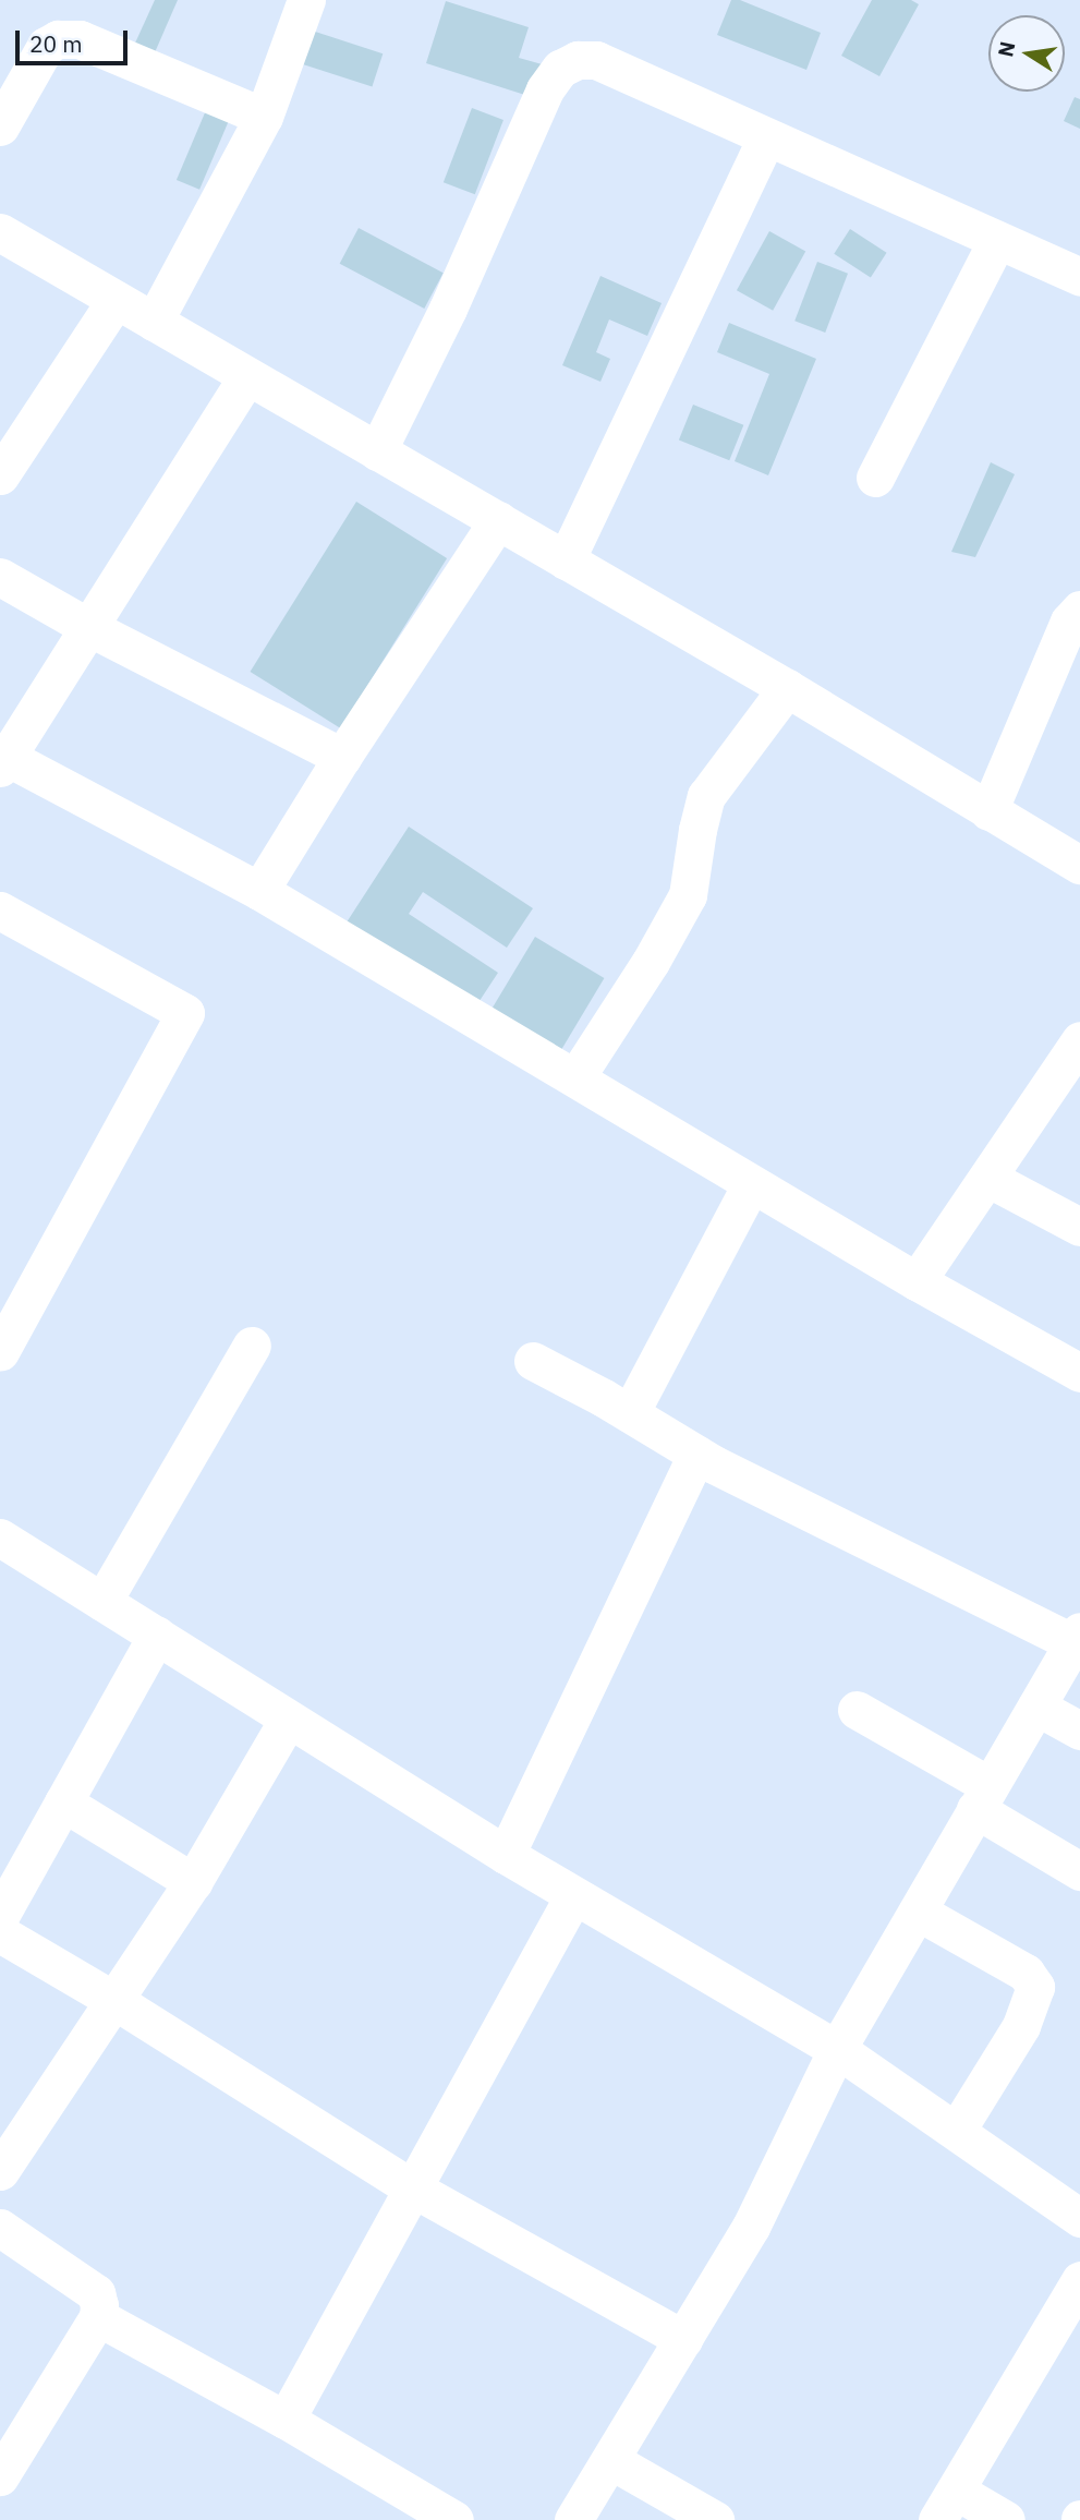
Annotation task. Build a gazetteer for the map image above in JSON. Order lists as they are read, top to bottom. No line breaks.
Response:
{"scale_bar":"20 m","north":"left"}
